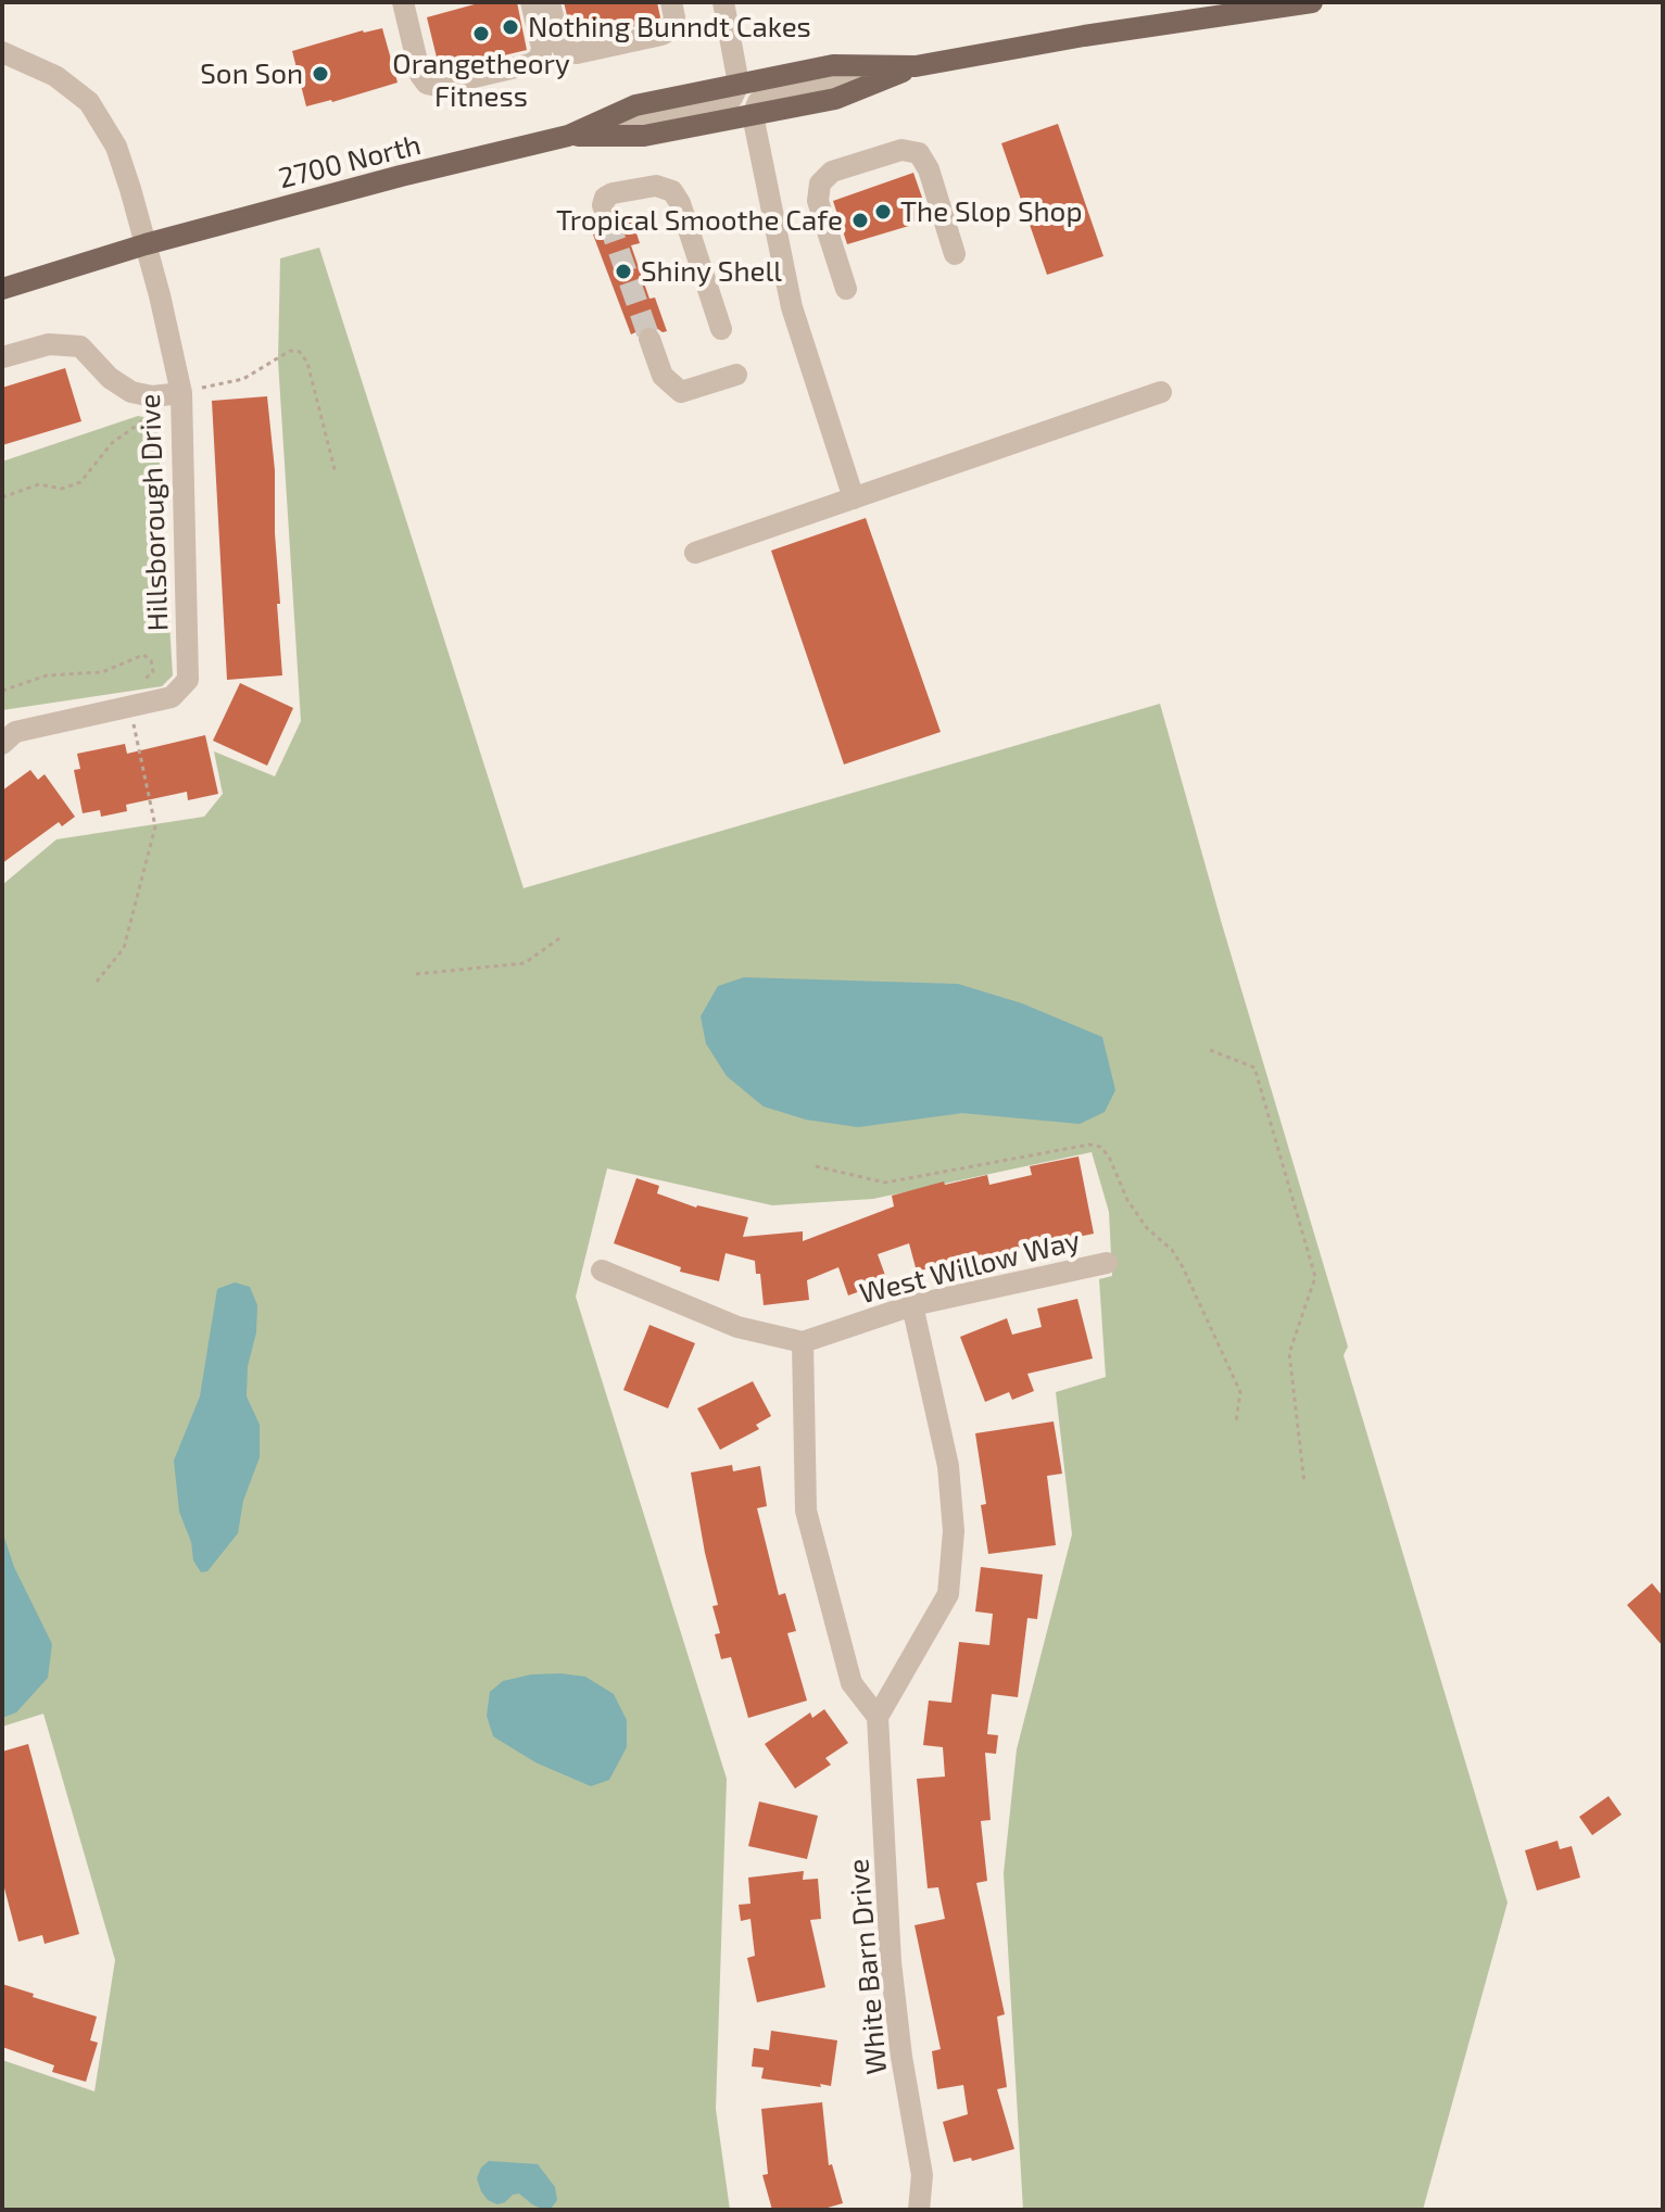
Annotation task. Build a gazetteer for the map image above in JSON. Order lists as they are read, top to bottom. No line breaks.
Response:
{"streets":{"main road":["2700 North"],"street":["Hillsborough Drive","West Willow Way","White Barn Drive"]},"crossings":[["2700 North","Hillsborough Drive"]],"places":["Nothing Bunndt Cakes","Orangetheory Fitness","Son Son","The Slop Shop","Tropical Smoothe Cafe","Shiny Shell"]}
